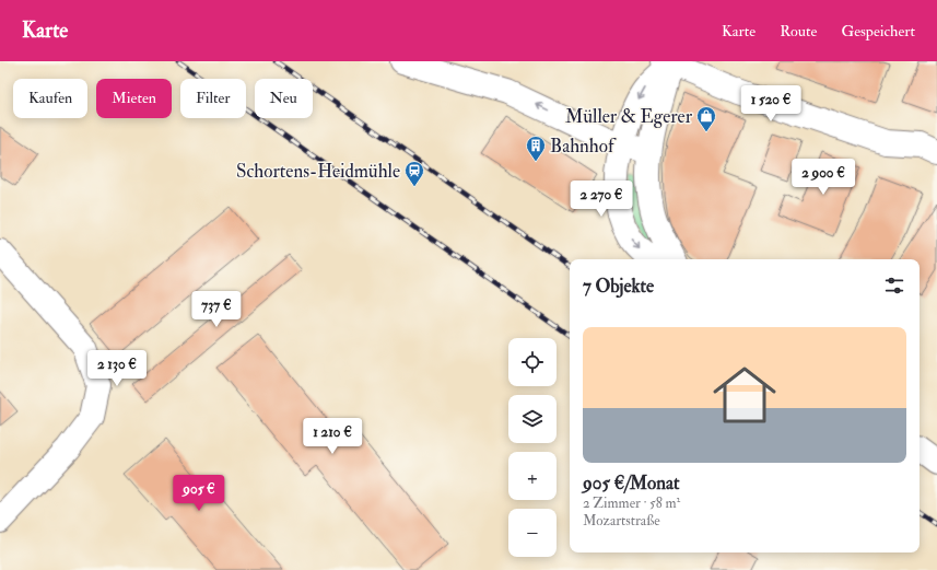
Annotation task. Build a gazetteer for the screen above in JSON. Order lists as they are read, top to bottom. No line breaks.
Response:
{"places":{"shop":["Müller & Egerer"],"building":["Bahnhof"],"station":["Schortens-Heidmühle"]},"page":{"header":"Karte","nav":["Karte","Route","Gespeichert"],"chip":["Kaufen","Mieten","Filter","Neu"],"price":["1 520 €","2 900 €","2 270 €","737 €","2 130 €","1 210 €","905 €"],"heading":"7 Objekte","list":[{"name":"905 €/Monat","note":"2 Zimmer · 58 m² · Mozartstraße"}],"map_buttons":["+","−"]}}
